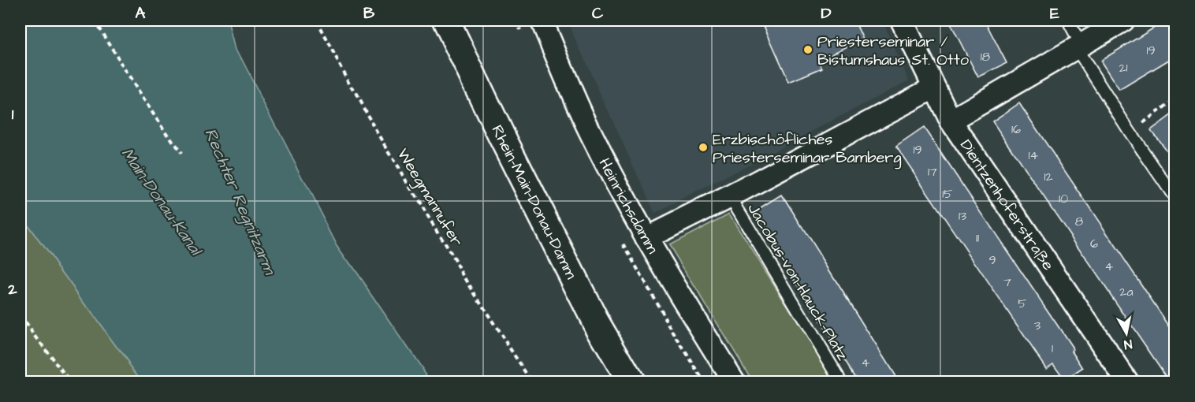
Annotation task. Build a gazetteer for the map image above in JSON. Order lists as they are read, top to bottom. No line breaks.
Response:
{"streets":{"street":["Rhein-Main-Donau-Damm","Dientzenhoferstraße","Heinrichsdamm"],"lane":["Jacobus-von-Hauck-Platz"],"path":["Weegmannufer"]},"water":["Main-Donau-Kanal","Rechter Regnitzarm"],"places":["Priesterseminar / Bistumshaus St. Otto","Erzbischöfliches Priesterseminar Bamberg"],"house_numbers":["19","18","21","16","19","14","17","12","15","10","13","8","11","6","9","4","7","2a","5","3","1","4"],"north":"bottom","grid":{"columns":["A","B","C","D","E"],"rows":["1","2"]}}
